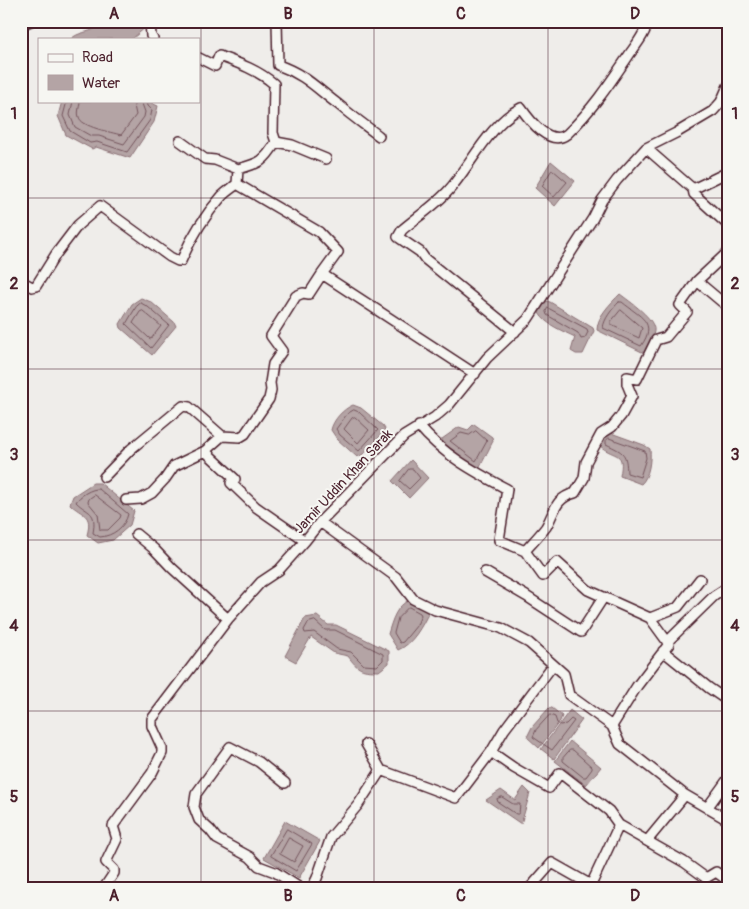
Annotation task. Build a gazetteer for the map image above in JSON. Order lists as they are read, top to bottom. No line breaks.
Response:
{"streets":{"street":["Jamir Uddin Khan Sarak"]},"legend":["Road","Water"],"grid":{"columns":["A","B","C","D"],"rows":["1","2","3","4","5"]}}
